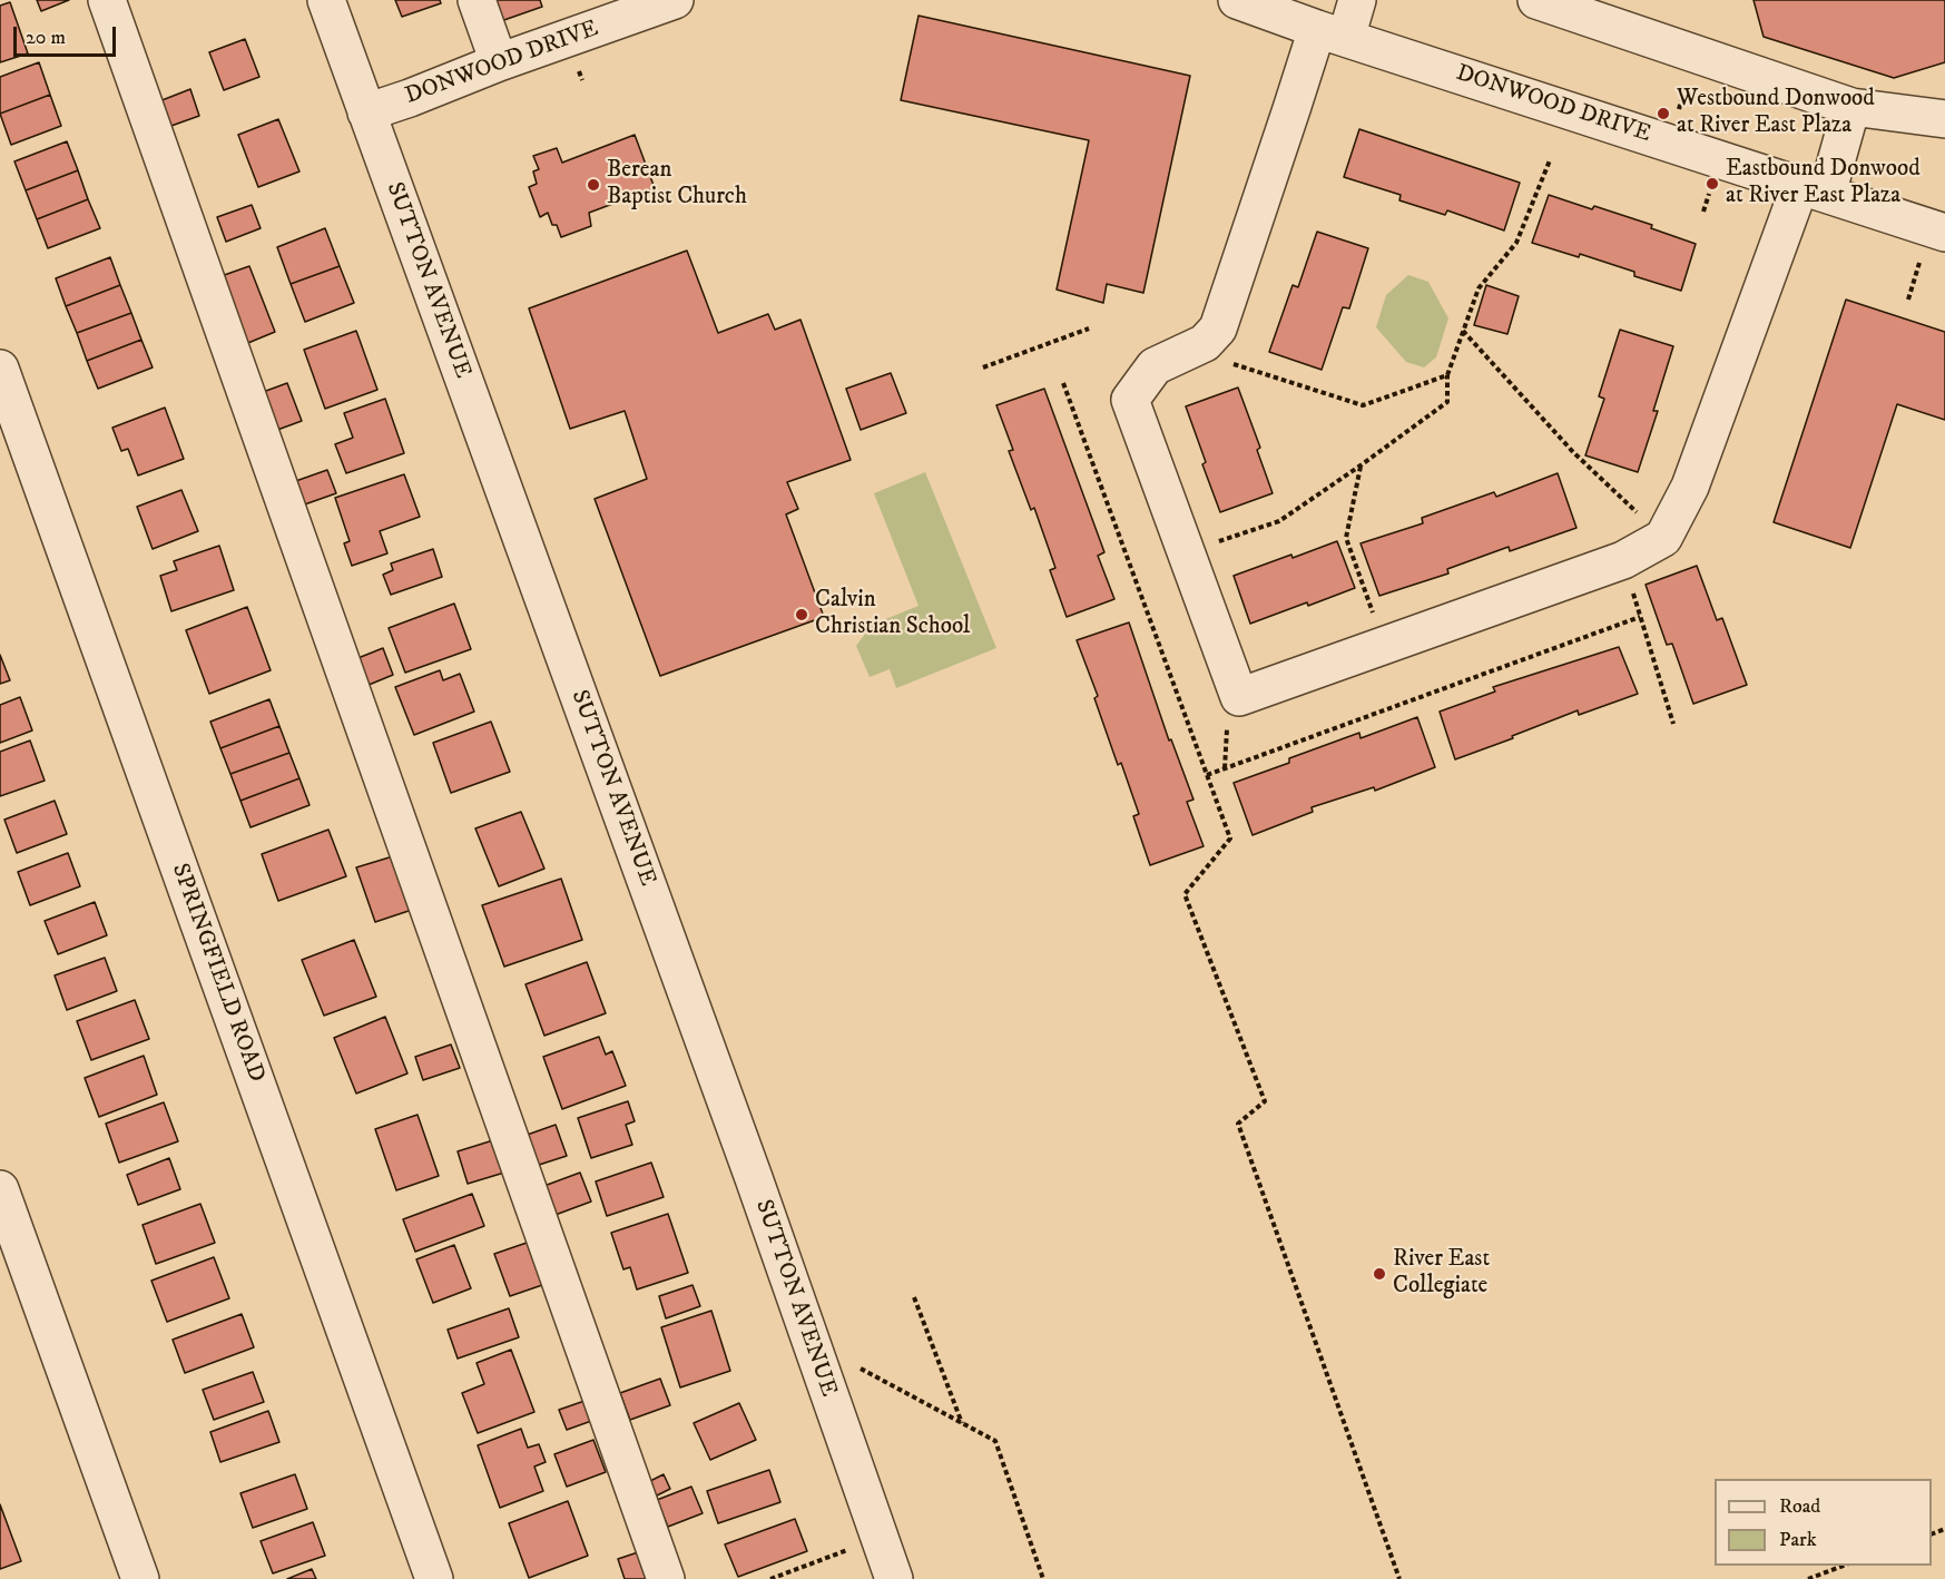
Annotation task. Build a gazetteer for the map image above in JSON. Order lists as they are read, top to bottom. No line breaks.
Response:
{"streets":{"street":["DONWOOD DRIVE","SUTTON AVENUE","SPRINGFIELD ROAD"]},"crossings":[["DONWOOD DRIVE","SUTTON AVENUE"]],"places":["Westbound Donwood at River East Plaza","Eastbound Donwood at River East Plaza","Berean Baptist Church","Calvin Christian School","River East Collegiate"],"legend":["Road","Park"],"scale_bar":"20 m"}
